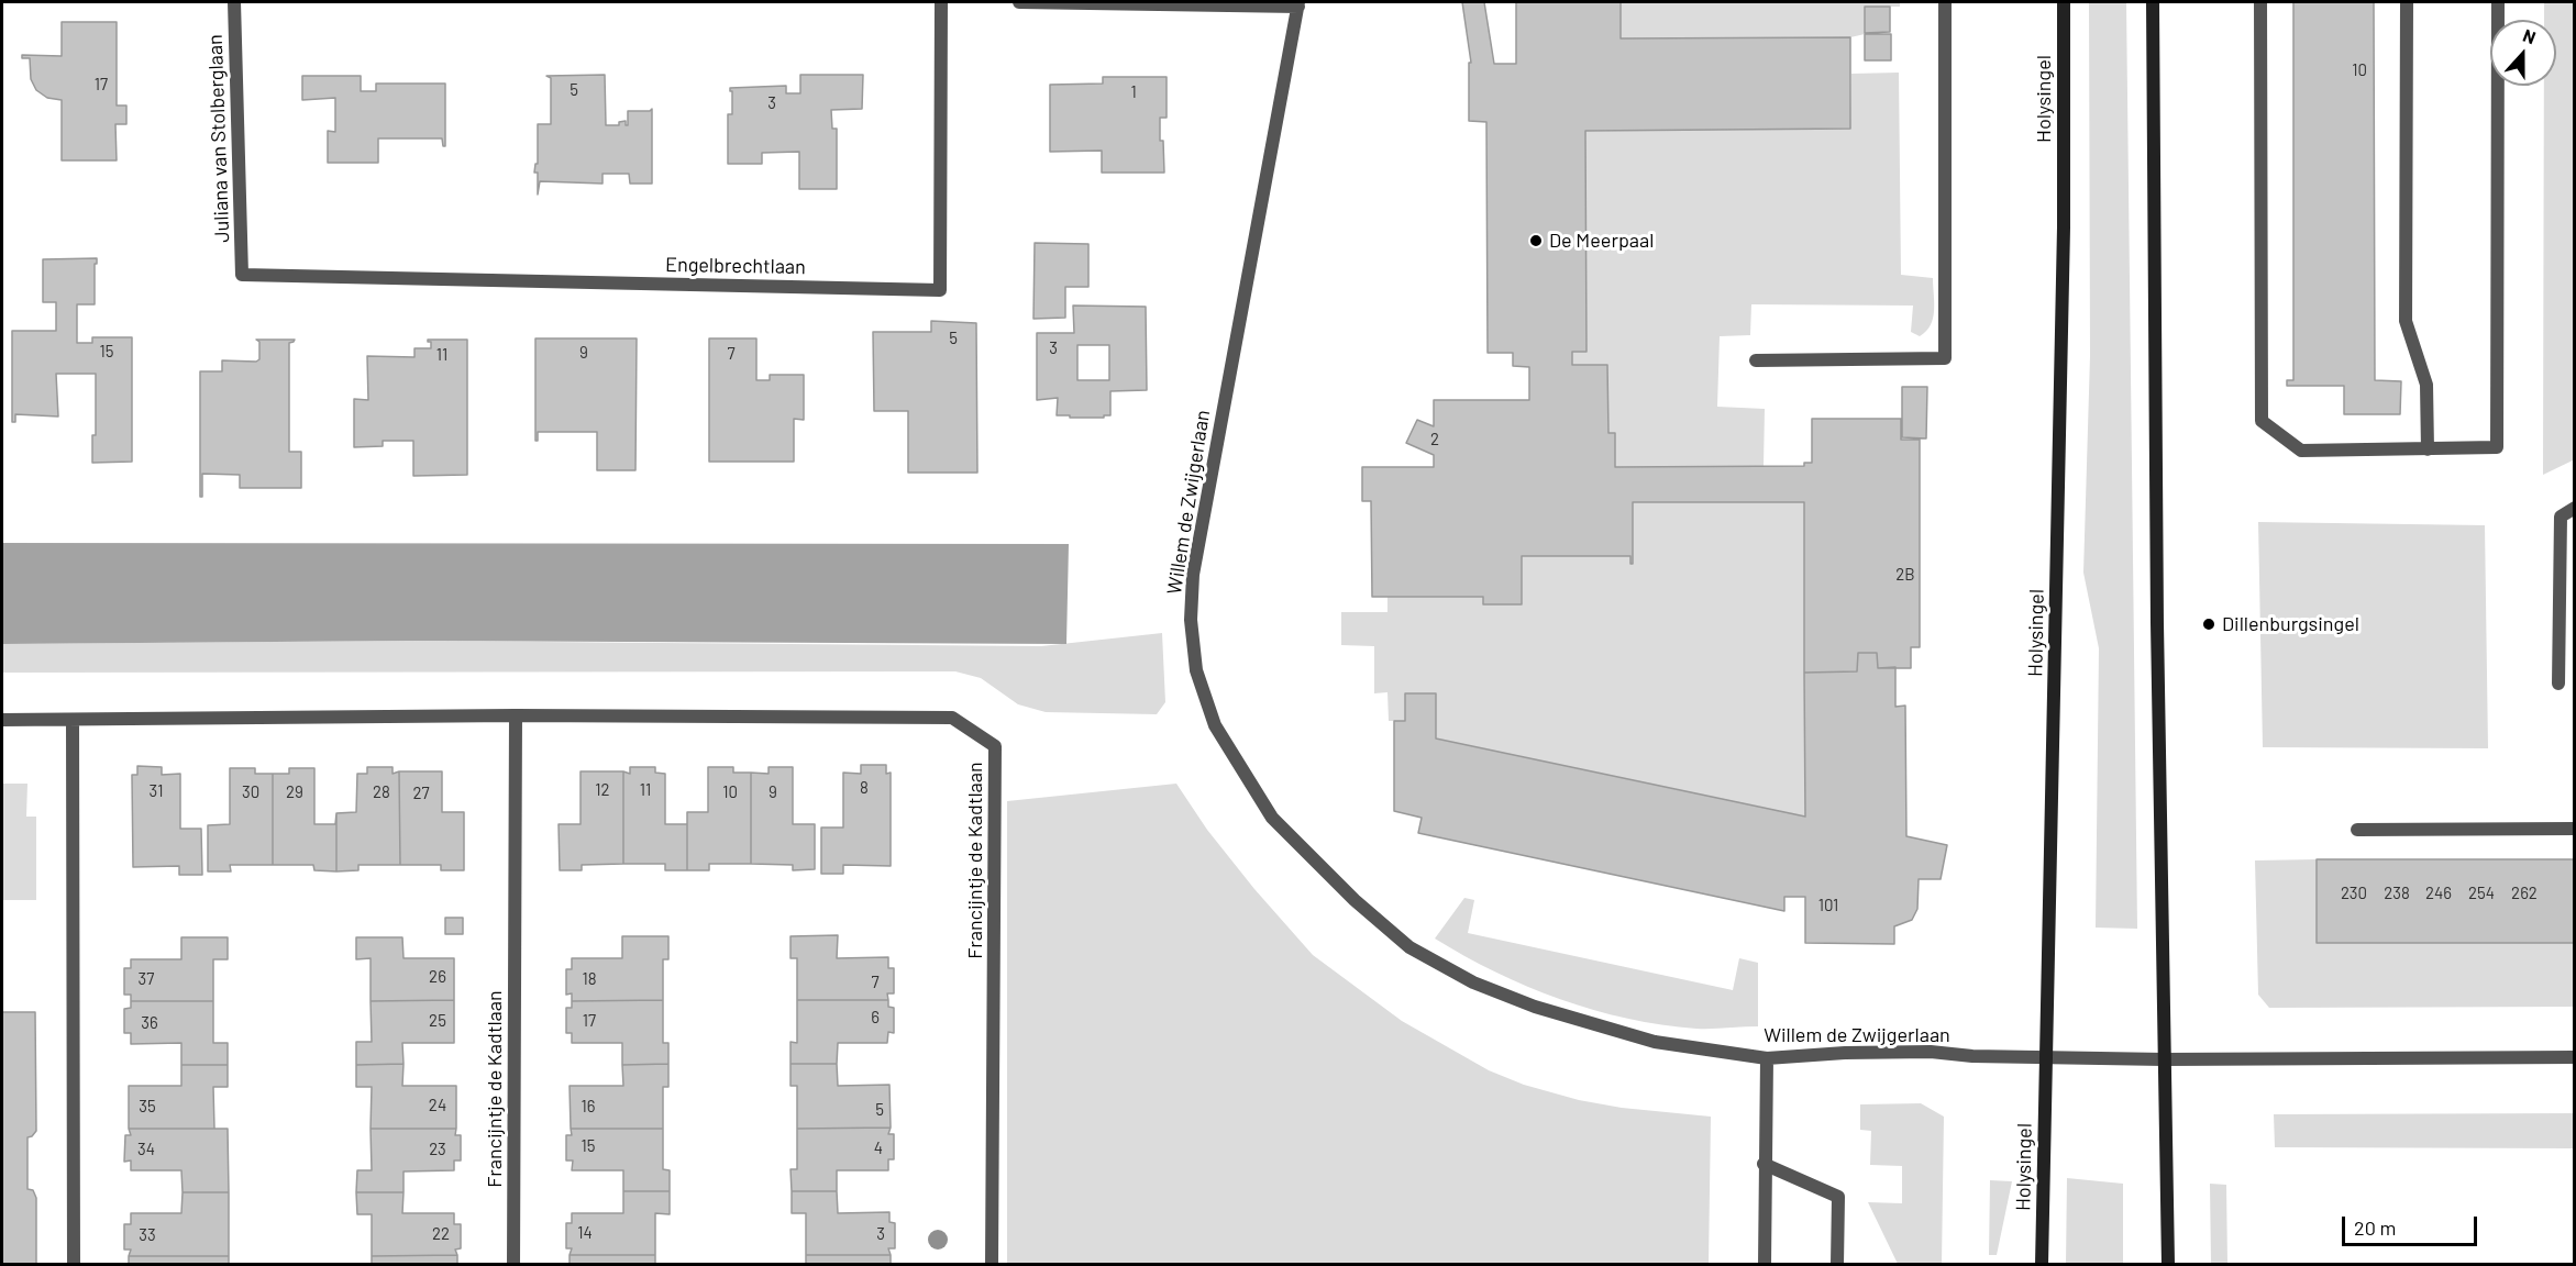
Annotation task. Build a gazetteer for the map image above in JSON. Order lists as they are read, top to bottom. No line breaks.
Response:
{"streets":{"street":["Holysingel","Juliana van Stolberglaan","Engelbrechtlaan","Willem de Zwijgerlaan","Francijntje de Kadtlaan"]},"crossings":[["Holysingel","Willem de Zwijgerlaan"],["Juliana van Stolberglaan","Engelbrechtlaan"]],"places":["De Meerpaal","Dillenburgsingel"],"house_numbers":["10","17","5","1","3","5","3","15","9","7","11","2","2B","8","12","11","31","30","29","28","10","9","27","230","238","246","254","262","101","26","37","18","7","6","25","17","36","24","35","16","5","15","4","34","23","14","22","3","33"],"scale_bar":"20 m","north":"top"}
